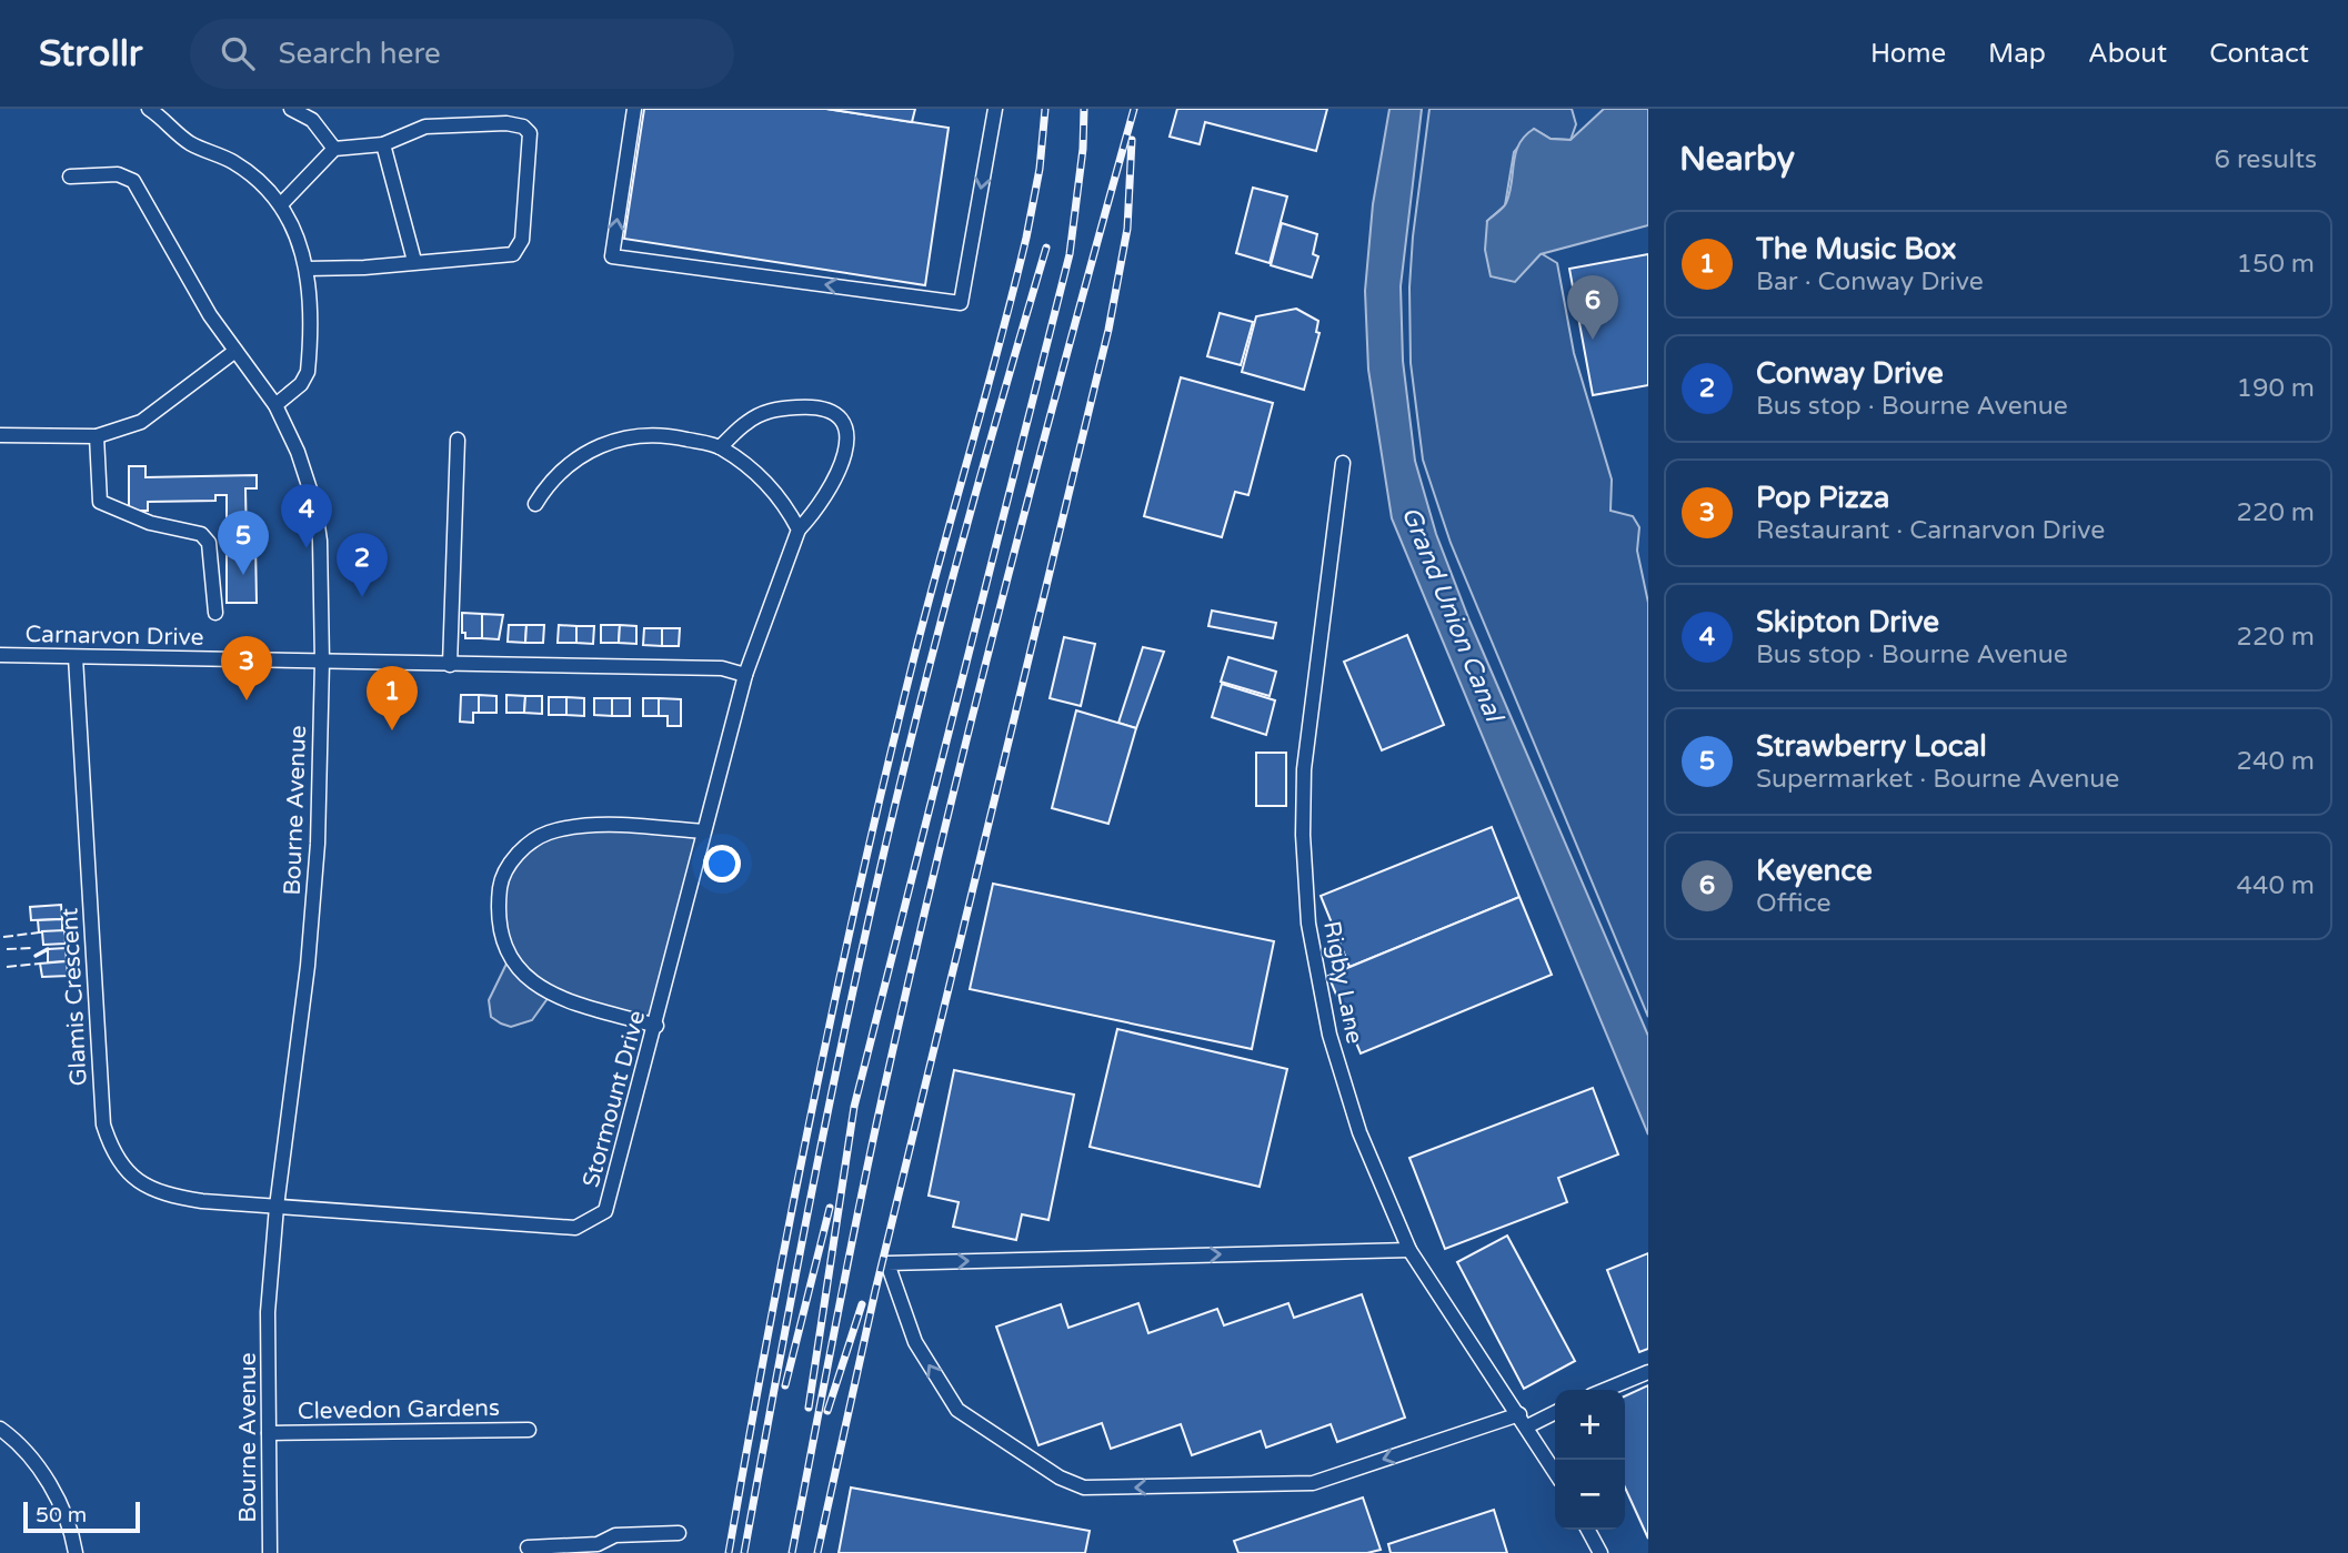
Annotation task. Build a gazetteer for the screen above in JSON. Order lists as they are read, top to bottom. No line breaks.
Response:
{"streets":{"street":["Carnarvon Drive","Bourne Avenue","Rigby Lane","Glamis Crescent","Stormount Drive","Clevedon Gardens"]},"crossings":[["Carnarvon Drive","Bourne Avenue"],["Carnarvon Drive","Glamis Crescent"],["Carnarvon Drive","Stormount Drive"],["Bourne Avenue","Glamis Crescent"],["Bourne Avenue","Stormount Drive"],["Bourne Avenue","Clevedon Gardens"],["Glamis Crescent","Stormount Drive"]],"water":["Grand Union Canal"],"scale_bar":"50 m","page":{"header":"Strollr","search":"Search here","nav":["Home","Map","About","Contact"],"heading":["Nearby","6 results"],"list":[{"mark":"1","name":"The Music Box","note":"Bar · Conway Drive","value":"150 m"},{"mark":"2","name":"Conway Drive","note":"Bus stop · Bourne Avenue","value":"190 m"},{"mark":"3","name":"Pop Pizza","note":"Restaurant · Carnarvon Drive","value":"220 m"},{"mark":"4","name":"Skipton Drive","note":"Bus stop · Bourne Avenue","value":"220 m"},{"mark":"5","name":"Strawberry Local","note":"Supermarket · Bourne Avenue","value":"240 m"},{"mark":"6","name":"Keyence","note":"Office","value":"440 m"}],"pins":["6","4","5","2","3","1"],"map_buttons":["+","−"],"scale":"50 m"}}
